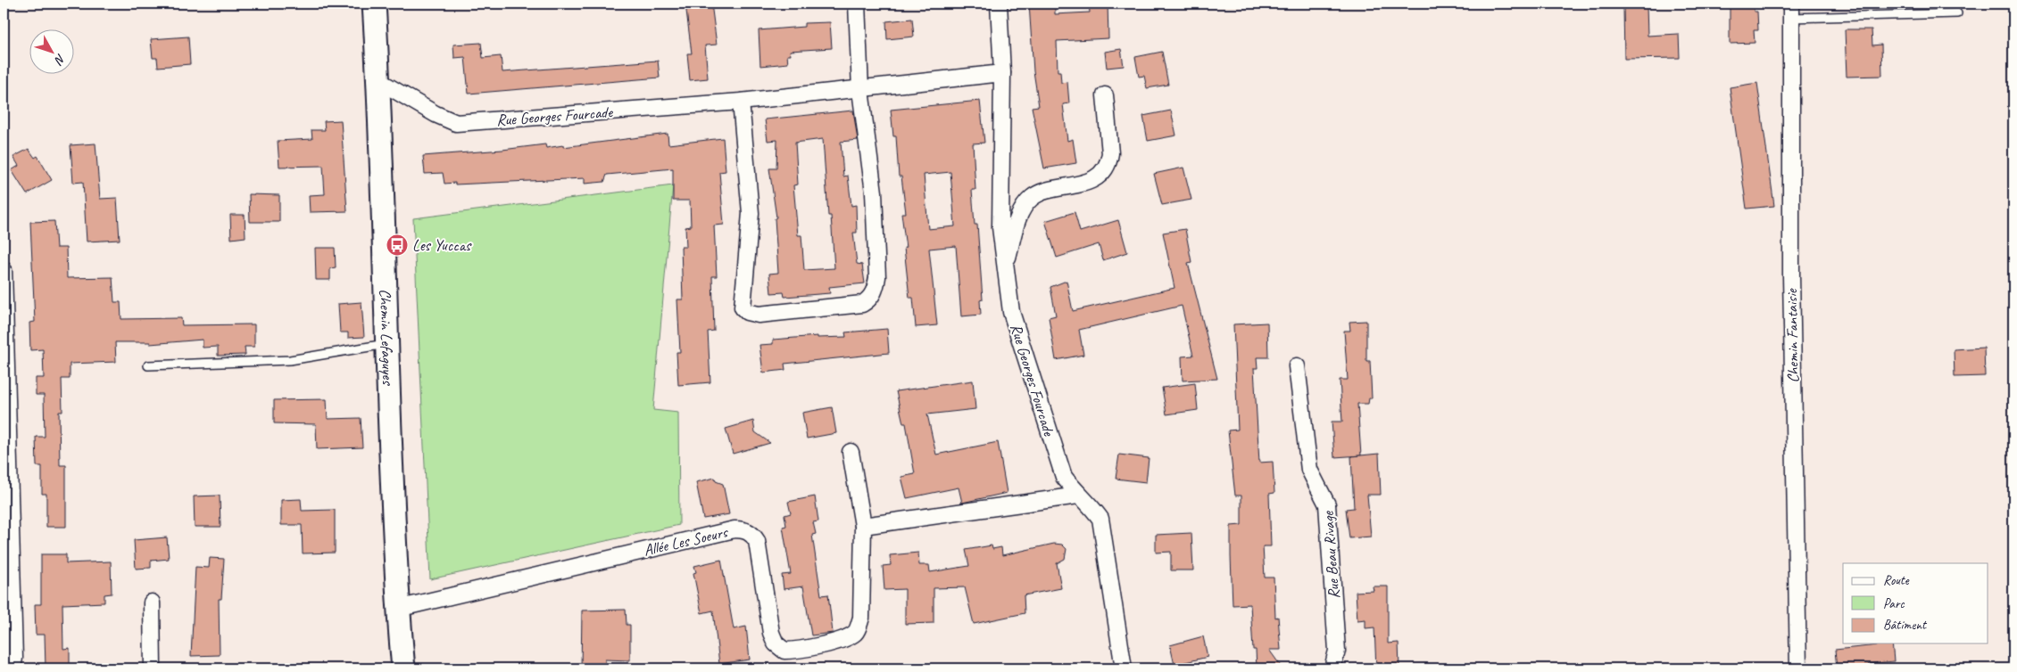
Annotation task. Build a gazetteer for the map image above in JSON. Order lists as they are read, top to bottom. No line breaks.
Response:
{"streets":{"main road":["Chemin Lefaguyes"],"street":["Rue Georges Fourcade","Chemin Fantaisie","Allée Les Soeurs","Rue Beau Rivage"]},"crossings":[["Rue Georges Fourcade","Chemin Lefaguyes"],["Chemin Lefaguyes","Allée Les Soeurs"]],"places":{"bus stop":["Les Yuccas"]},"legend":["Route","Parc","Bâtiment"],"north":"bottom right"}
